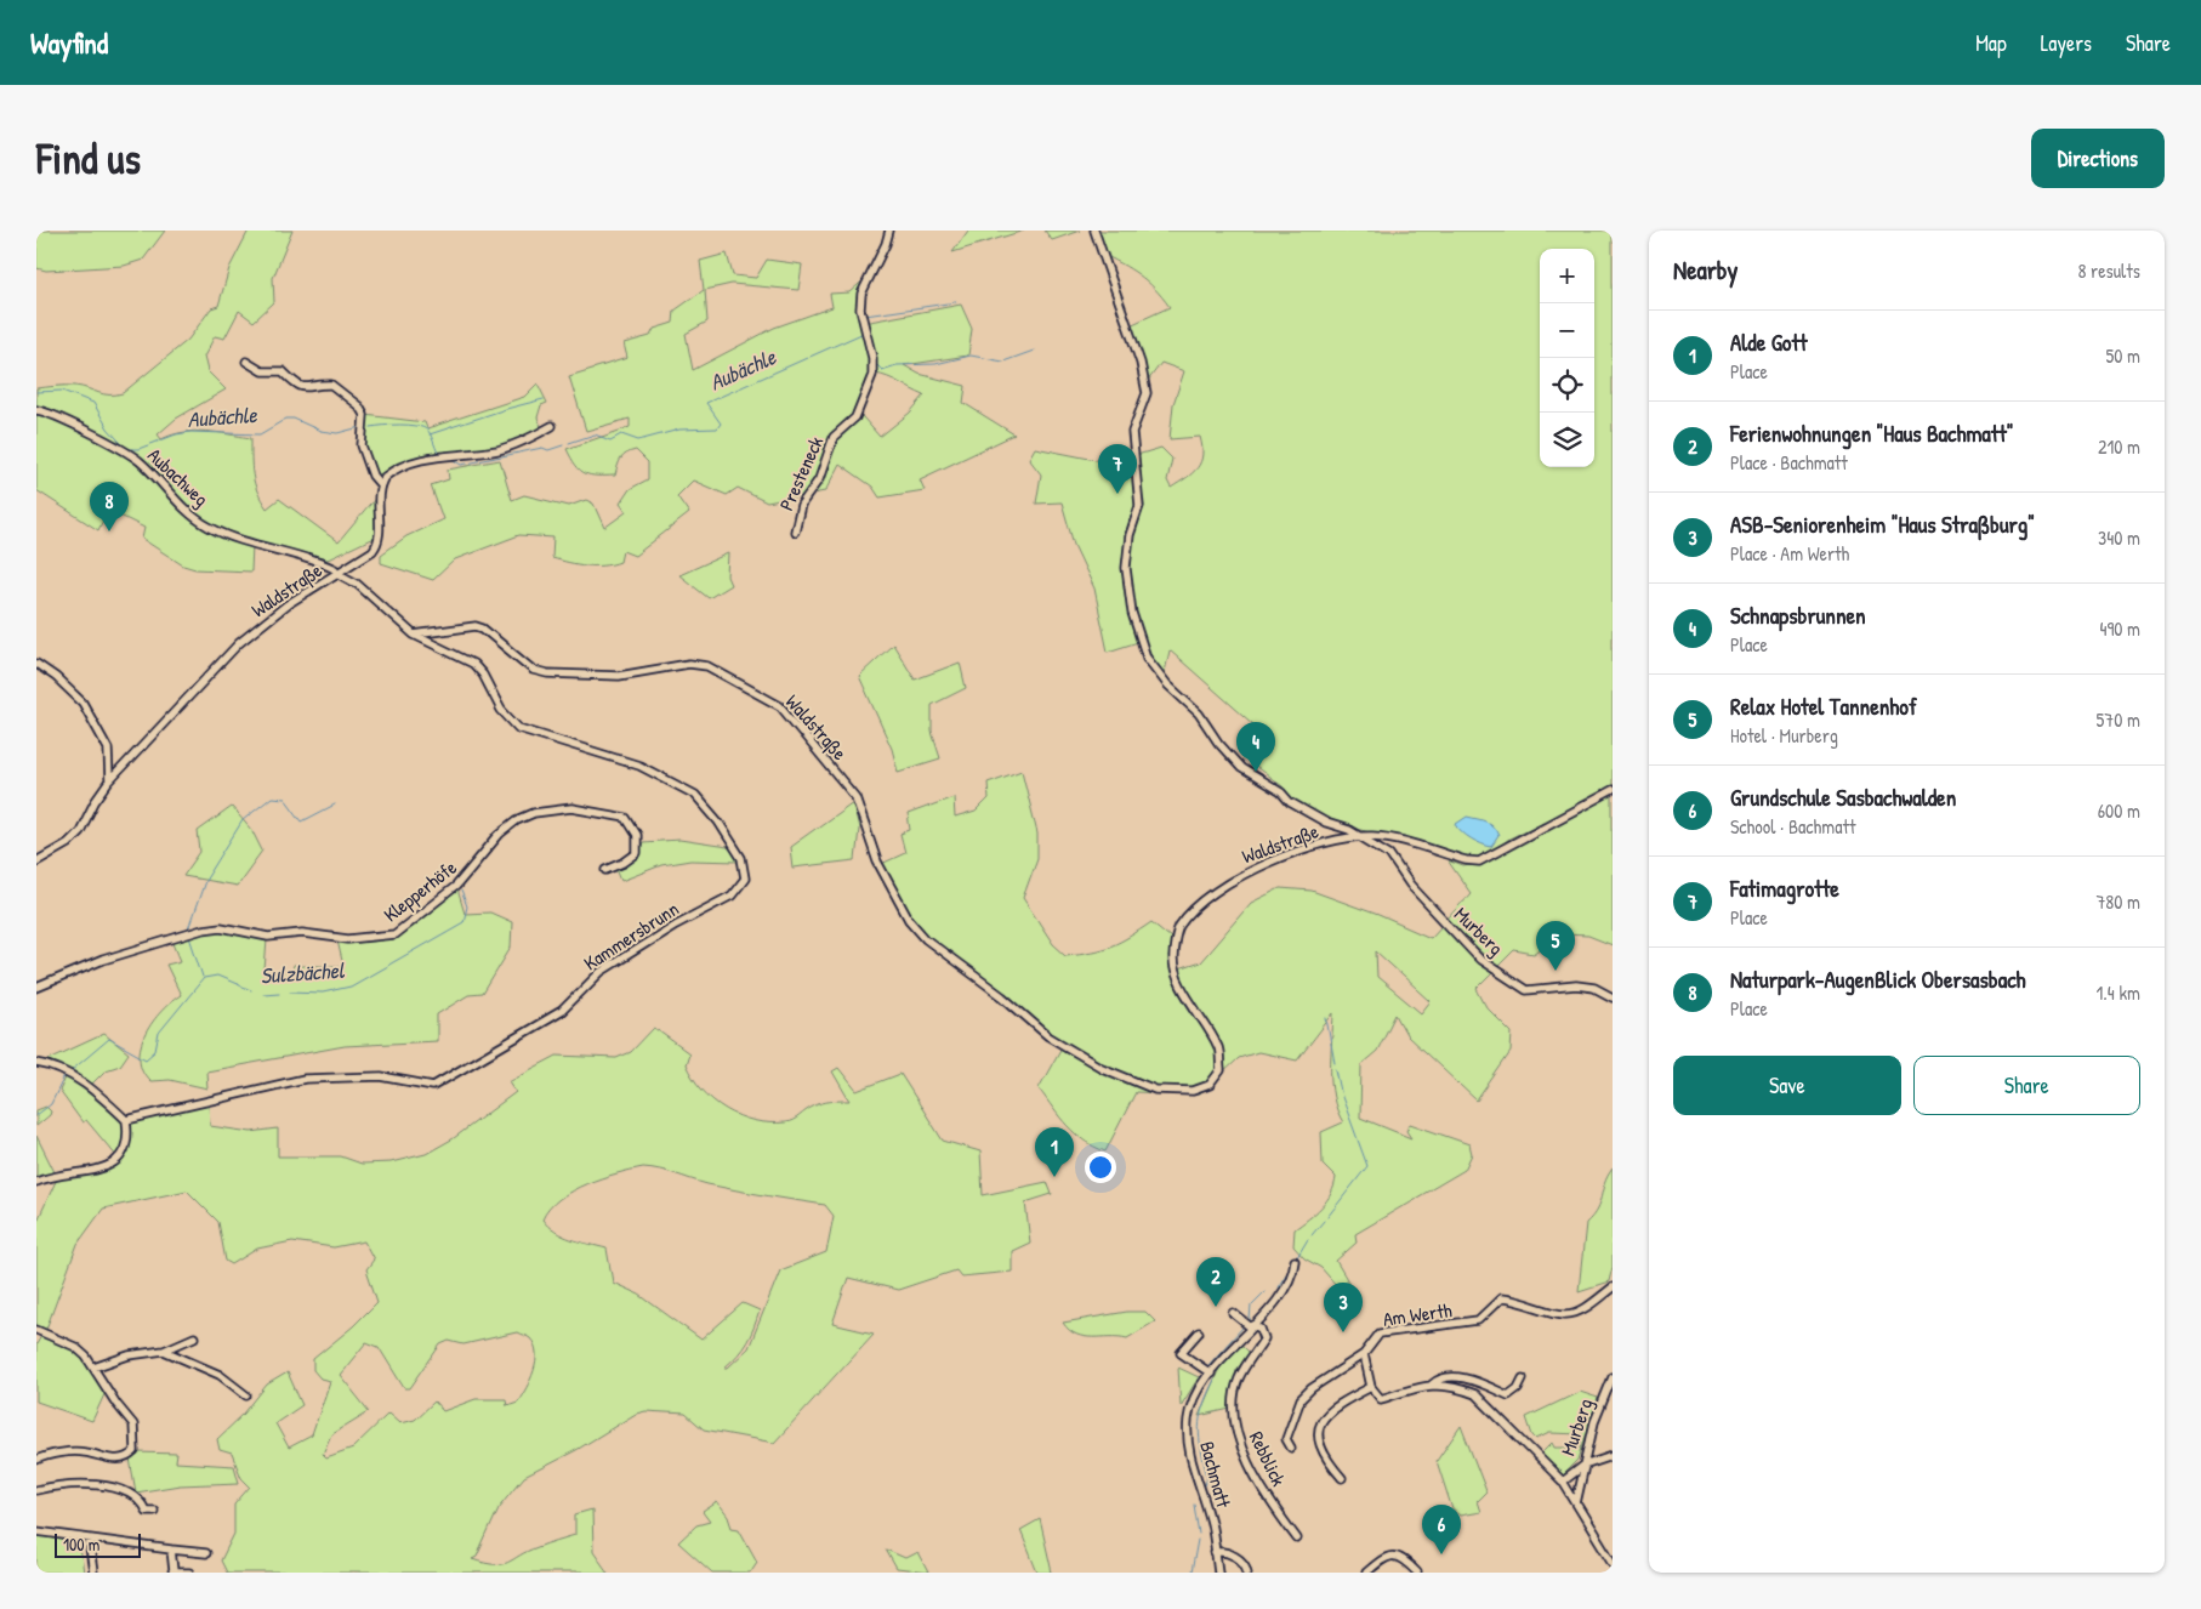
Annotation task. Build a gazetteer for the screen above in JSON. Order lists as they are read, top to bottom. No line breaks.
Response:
{"streets":{"street":["Presteneck","Aubachweg","Waldstraße","Klepperhöfe","Murberg","Kammersbrunn","Am Werth","Rebblick","Bachmatt"]},"crossings":[["Aubachweg","Waldstraße"],["Waldstraße","Murberg"],["Waldstraße","Kammersbrunn"],["Rebblick","Bachmatt"]],"water":["Aubächle","Sulzbächel"],"scale_bar":"100 m","page":{"header":"Wayfind","nav":["Map","Layers","Share"],"buttons":["Directions",["Save","Share"]],"title":"Find us","heading":["Nearby","8 results"],"map_buttons":["+","−"],"list":[{"mark":"1","name":"Alde Gott","note":"Place","value":"50 m"},{"mark":"2","name":"Ferienwohnungen \"Haus Bachmatt\"","note":"Place · Bachmatt","value":"210 m"},{"mark":"3","name":"ASB-Seniorenheim \"Haus Straßburg\"","note":"Place · Am Werth","value":"340 m"},{"mark":"4","name":"Schnapsbrunnen","note":"Place","value":"490 m"},{"mark":"5","name":"Relax Hotel Tannenhof","note":"Hotel · Murberg","value":"570 m"},{"mark":"6","name":"Grundschule Sasbachwalden","note":"School · Bachmatt","value":"600 m"},{"mark":"7","name":"Fatimagrotte","note":"Place","value":"780 m"},{"mark":"8","name":"Naturpark-AugenBlick Obersasbach","note":"Place","value":"1.4 km"}],"pins":["7","8","4","5","1","2","3","6"],"scale":"100 m"}}
